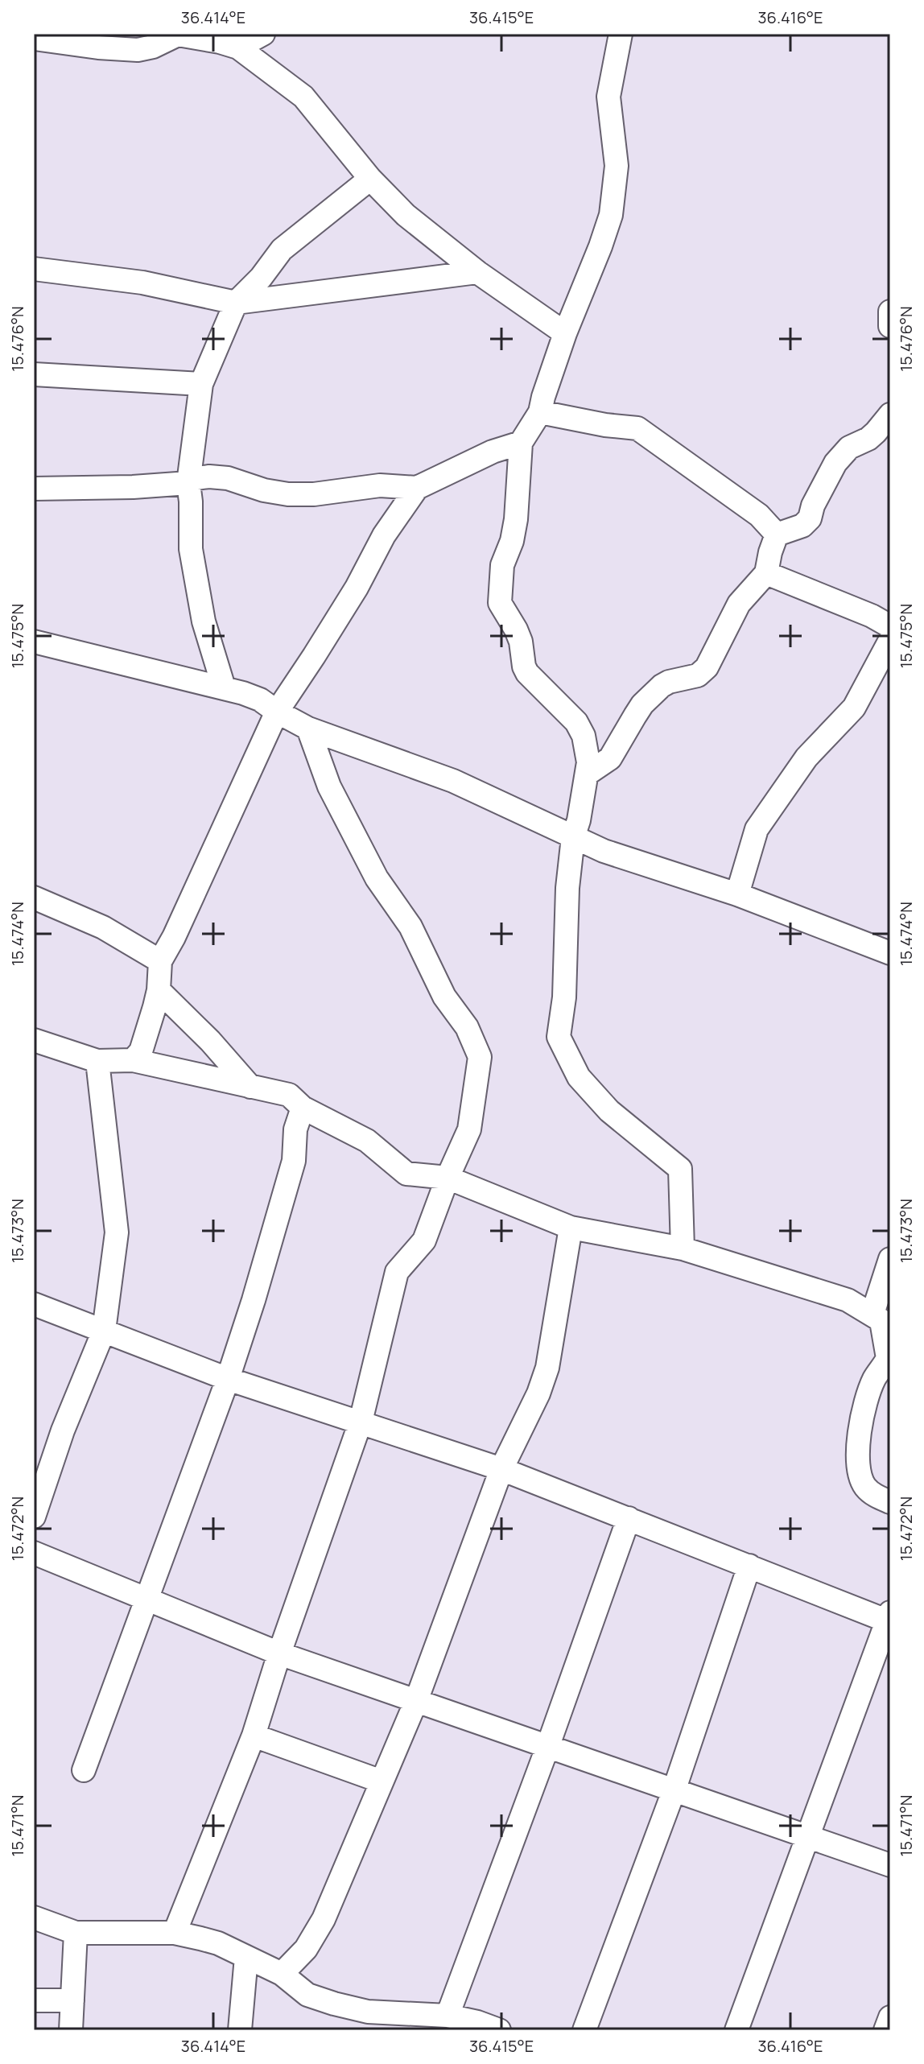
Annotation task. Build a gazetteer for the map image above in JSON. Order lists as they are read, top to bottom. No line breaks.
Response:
{"coordinates":["36.414°E","36.415°E","36.416°E","15.476°N","15.475°N","15.474°N","15.473°N","15.472°N","15.471°N"]}
